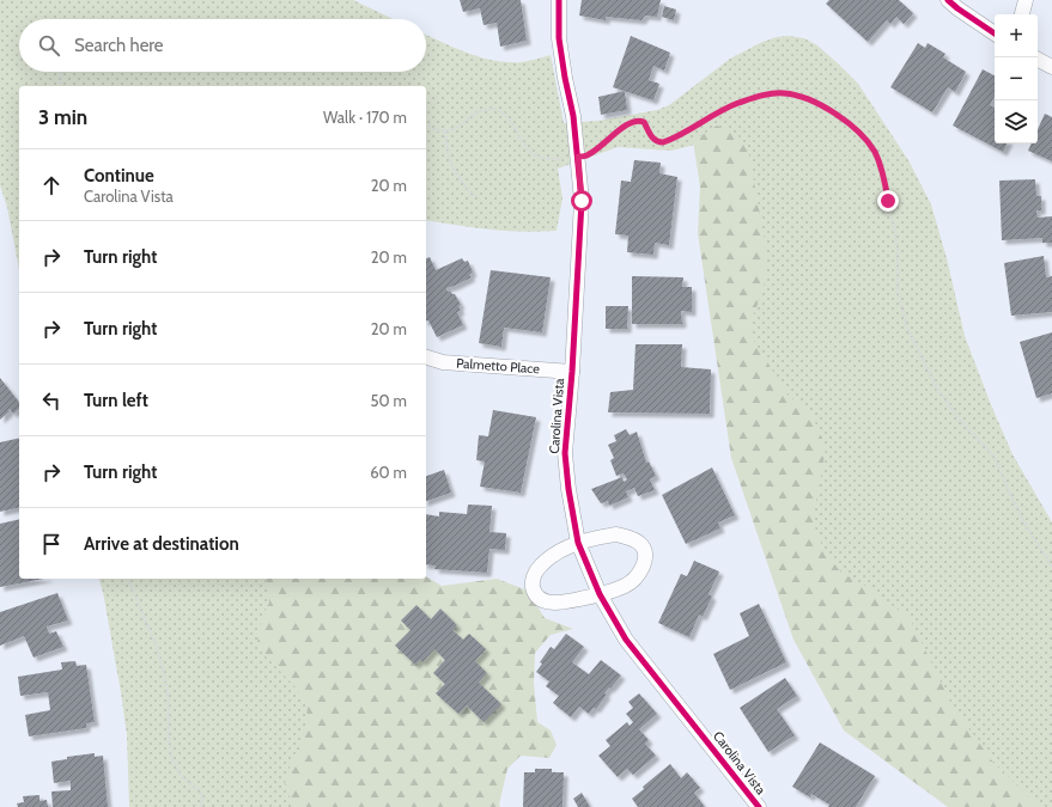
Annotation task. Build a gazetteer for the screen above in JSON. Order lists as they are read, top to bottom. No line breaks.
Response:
{"streets":{"street":["Palmetto Place","Carolina Vista"]},"crossings":[["Palmetto Place","Carolina Vista"]],"page":{"map_buttons":["+","−"],"search":"Search here","heading":["3 min","Walk · 170 m"],"list":[["Continue","Carolina Vista","20 m"],["Turn right","20 m"],["Turn right","20 m"],["Turn left","50 m"],["Turn right","60 m"],"Arrive at destination"]}}
